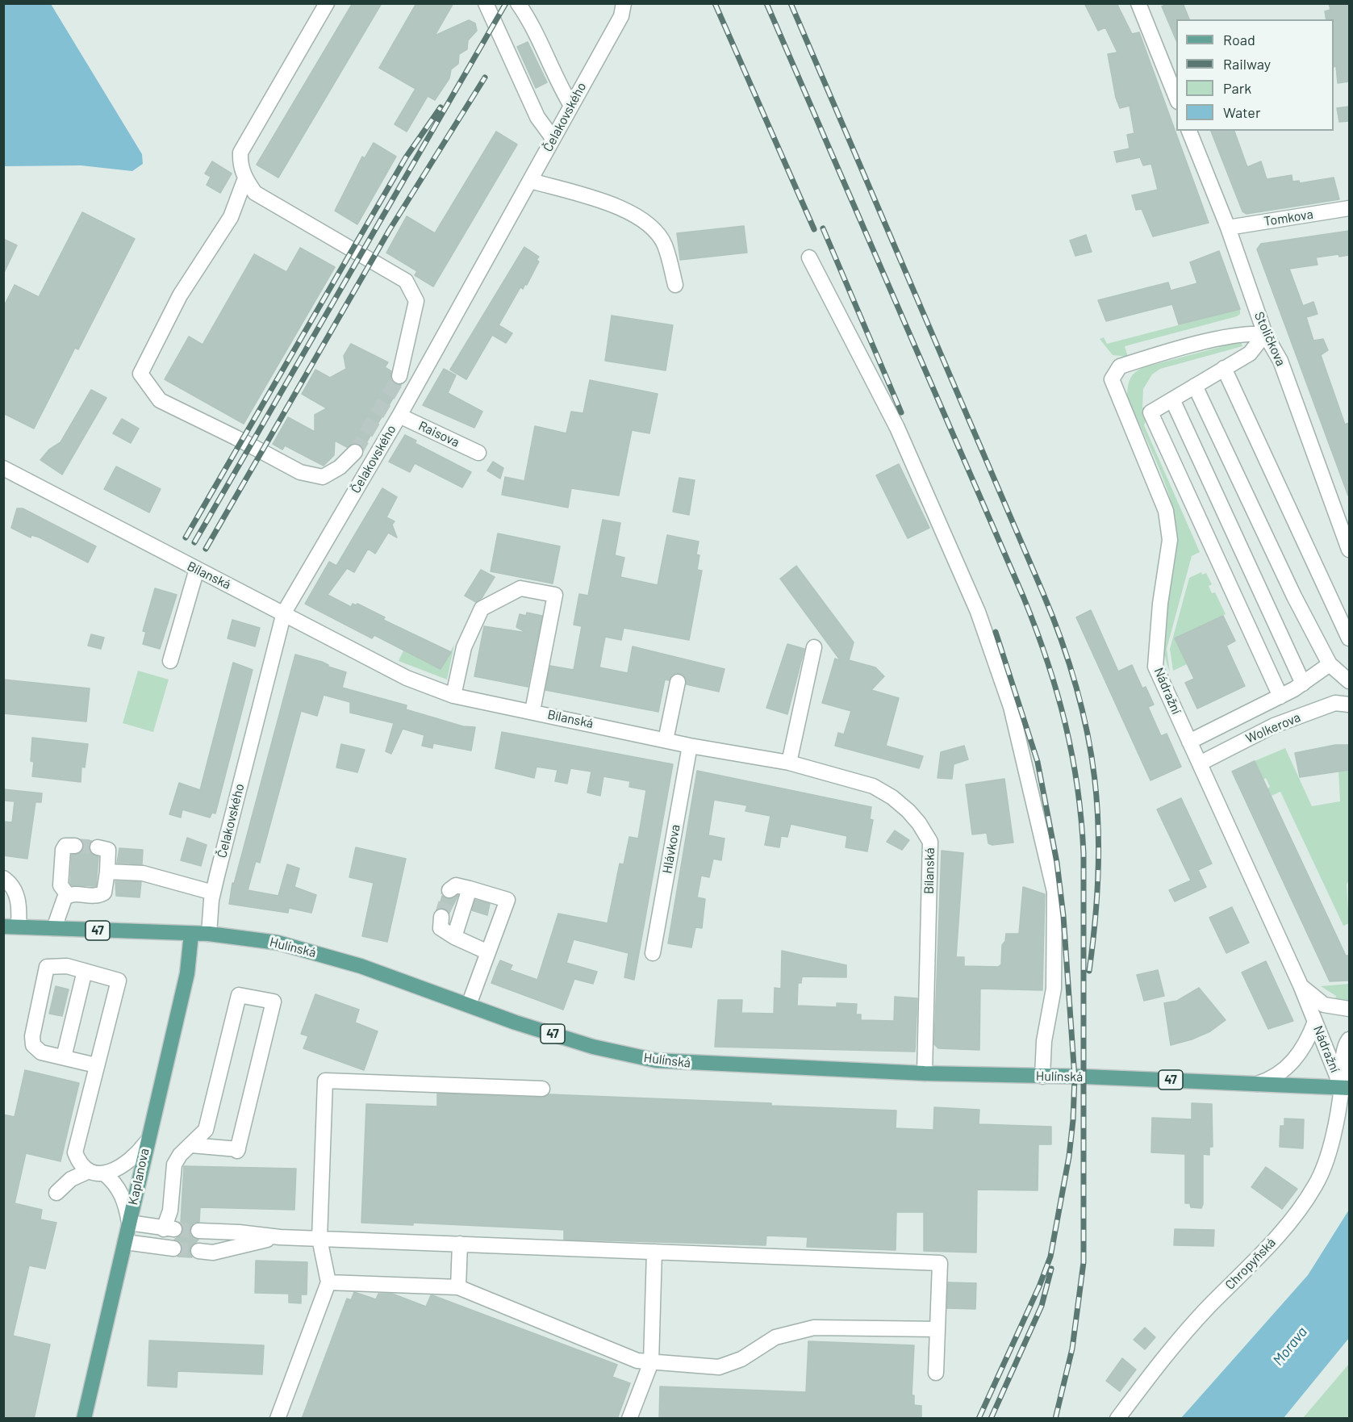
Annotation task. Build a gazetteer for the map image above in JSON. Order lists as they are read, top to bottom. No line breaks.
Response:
{"streets":{"main road":["47","Hulínská","Kaplanova"],"street":["Čelakovského","Tomkova","Stoličkova","Raisova","Bílanská","Nádražní","Wolkerova","Hlávkova","Chropyňská"]},"crossings":[["Čelakovského","Raisova"],["Čelakovského","Bílanská"],["Čelakovského","Hulínská"],["Tomkova","Stoličkova"],["Stoličkova","Nádražní"],["Bílanská","Hlávkova"],["Bílanská","Hulínská"],["Nádražní","Wolkerova"],["Nádražní","Hulínská"],["Nádražní","Chropyňská"],["Hulínská","Kaplanova"],["Hulínská","Chropyňská"]],"water":["Morava"],"legend":["Road","Railway","Park","Water"]}
